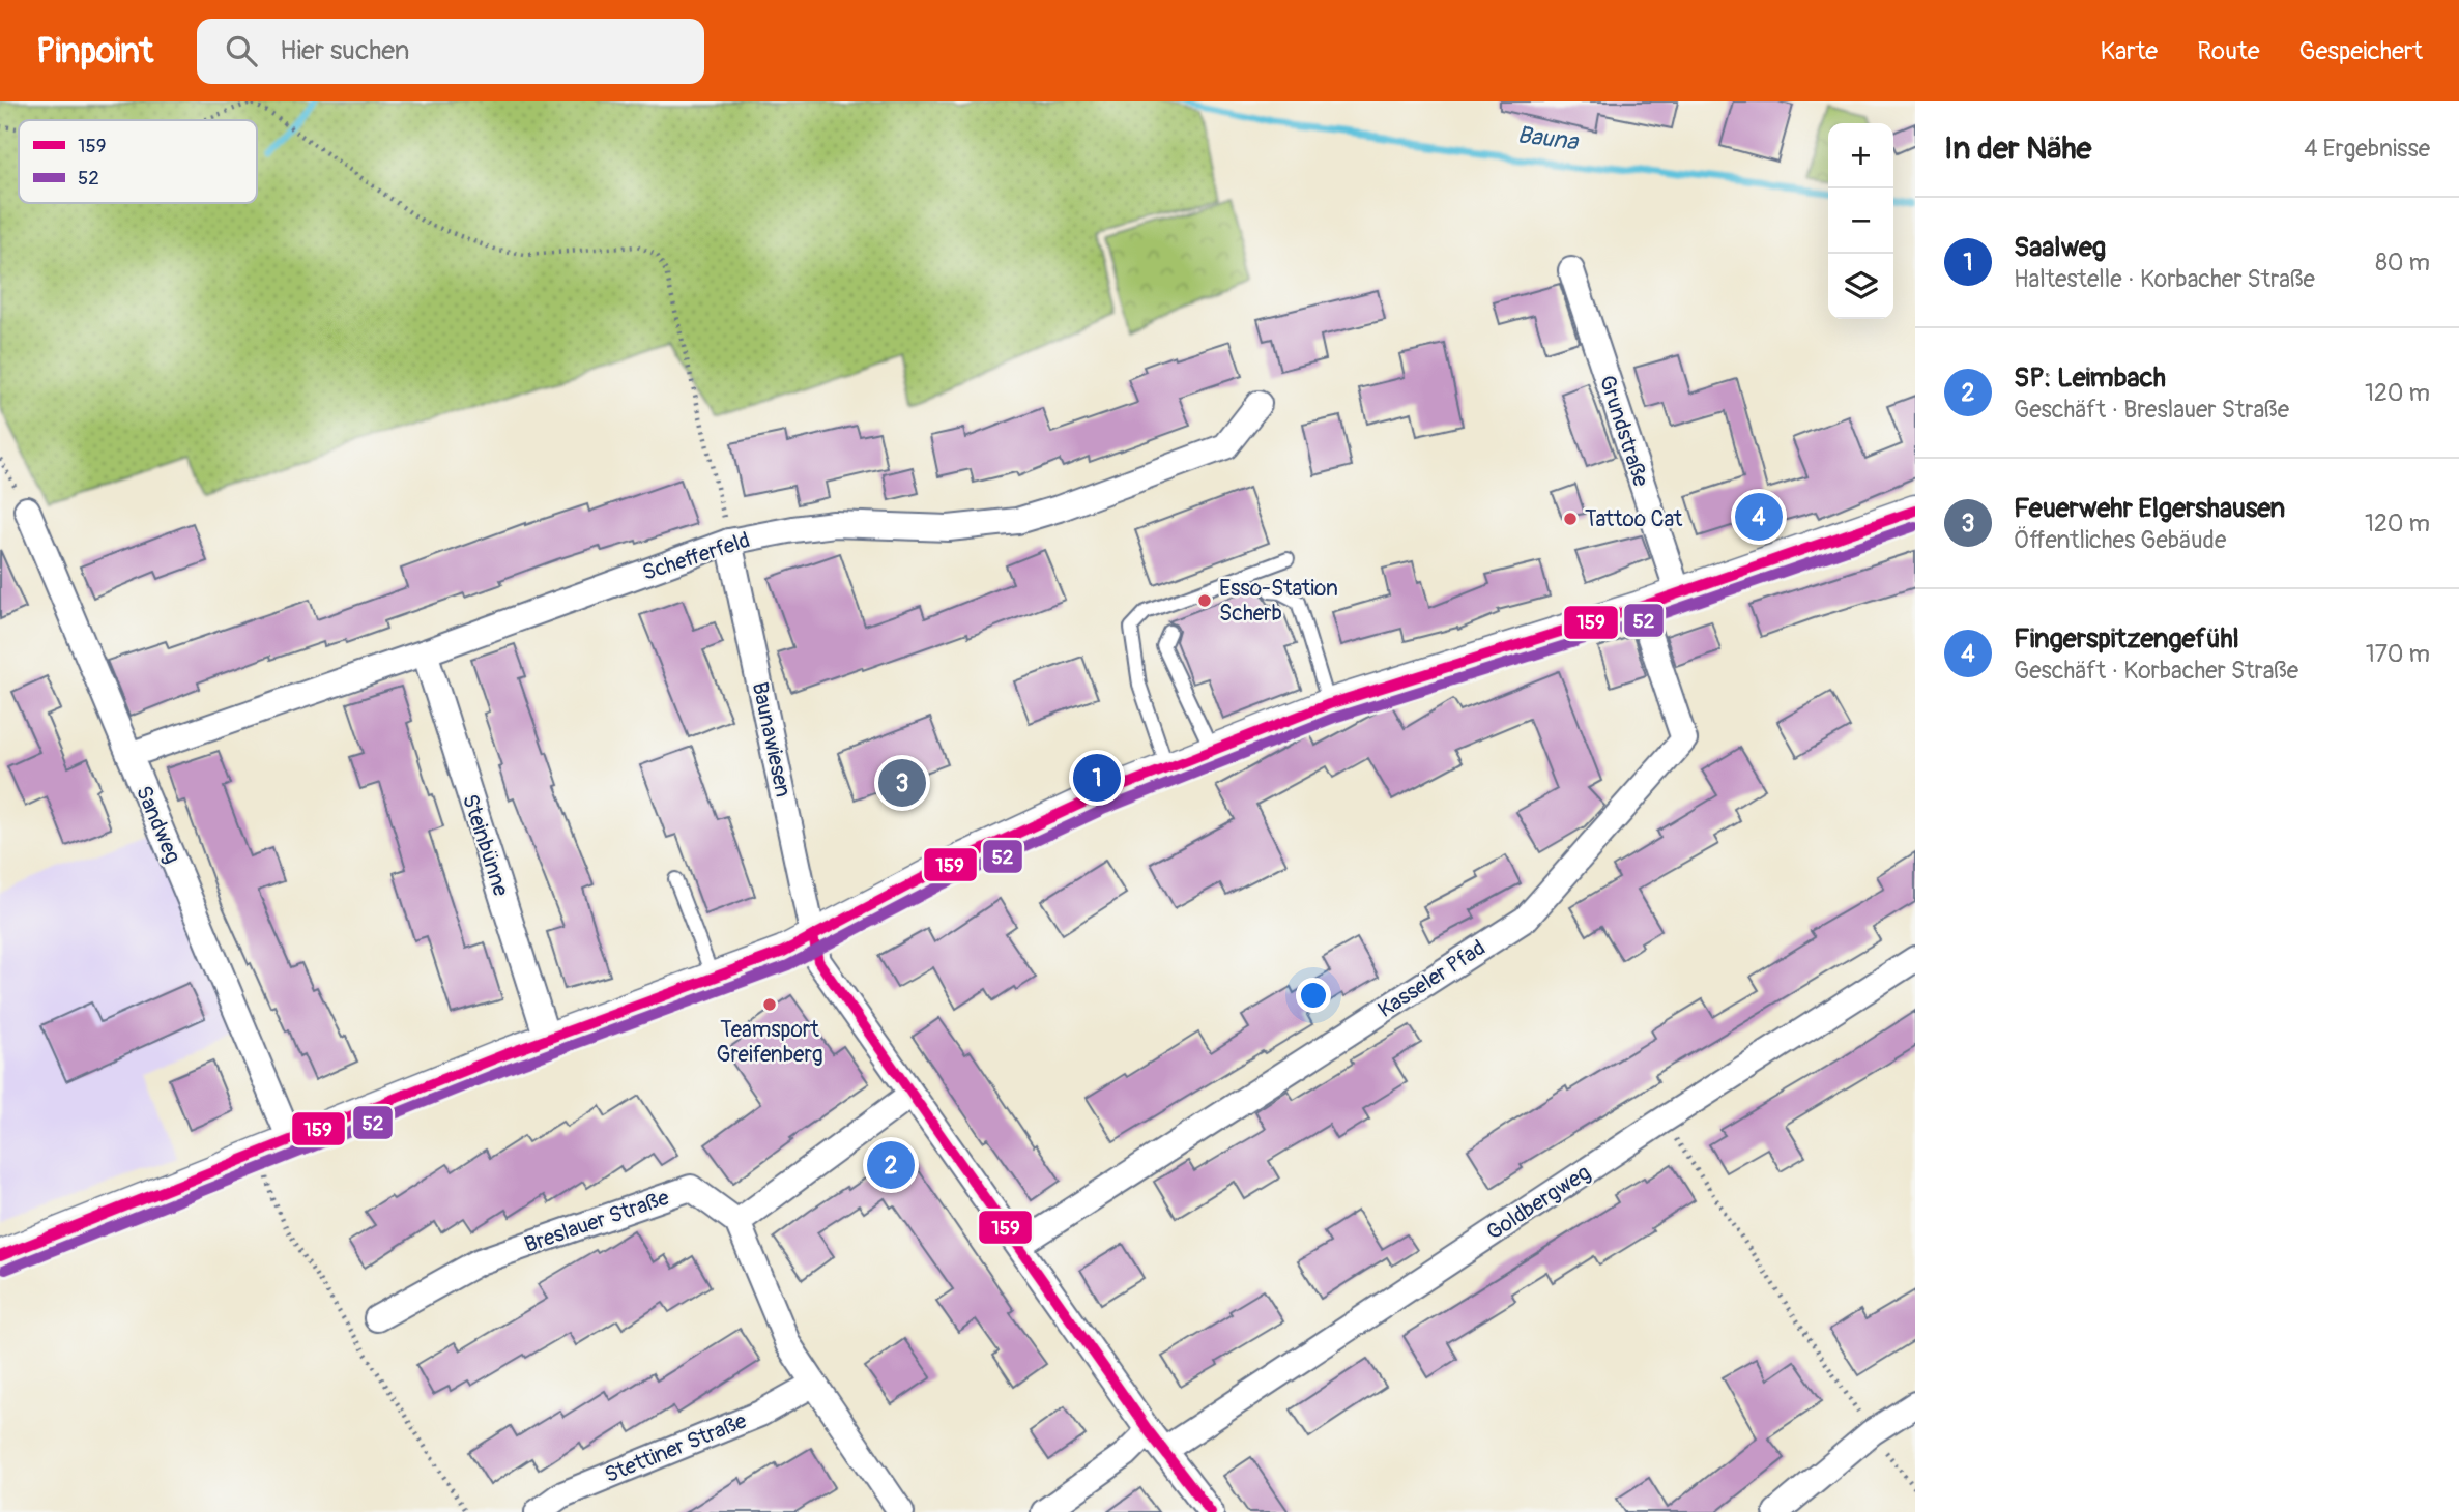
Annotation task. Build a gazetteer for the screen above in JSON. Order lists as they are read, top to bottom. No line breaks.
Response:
{"streets":{"street":["Grundstraße","Schefferfeld","Baunawiesen","Sandweg","Steinbünne","Kasseler Pfad","Goldbergweg","Breslauer Straße","Stettiner Straße"]},"crossings":[["Schefferfeld","Baunawiesen"],["Schefferfeld","Sandweg"],["Schefferfeld","Steinbünne"],["Baunawiesen","Kasseler Pfad"],["Baunawiesen","Goldbergweg"]],"water":["Bauna"],"places":["Tattoo Cat","Esso-Station Scherb","Teamsport Greifenberg"],"lines":["transit line 159","transit line 52"],"legend":["159","52"],"page":{"header":"Pinpoint","search":"Hier suchen","nav":["Karte","Route","Gespeichert"],"heading":["In der Nähe","4 Ergebnisse"],"map_buttons":["+","−"],"list":[{"mark":"1","name":"Saalweg","note":"Haltestelle · Korbacher Straße","value":"80 m"},{"mark":"2","name":"SP: Leimbach","note":"Geschäft · Breslauer Straße","value":"120 m"},{"mark":"3","name":"Feuerwehr Elgershausen","note":"Öffentliches Gebäude","value":"120 m"},{"mark":"4","name":"Fingerspitzengefühl","note":"Geschäft · Korbacher Straße","value":"170 m"}],"pins":["4","1","3","2"]}}
